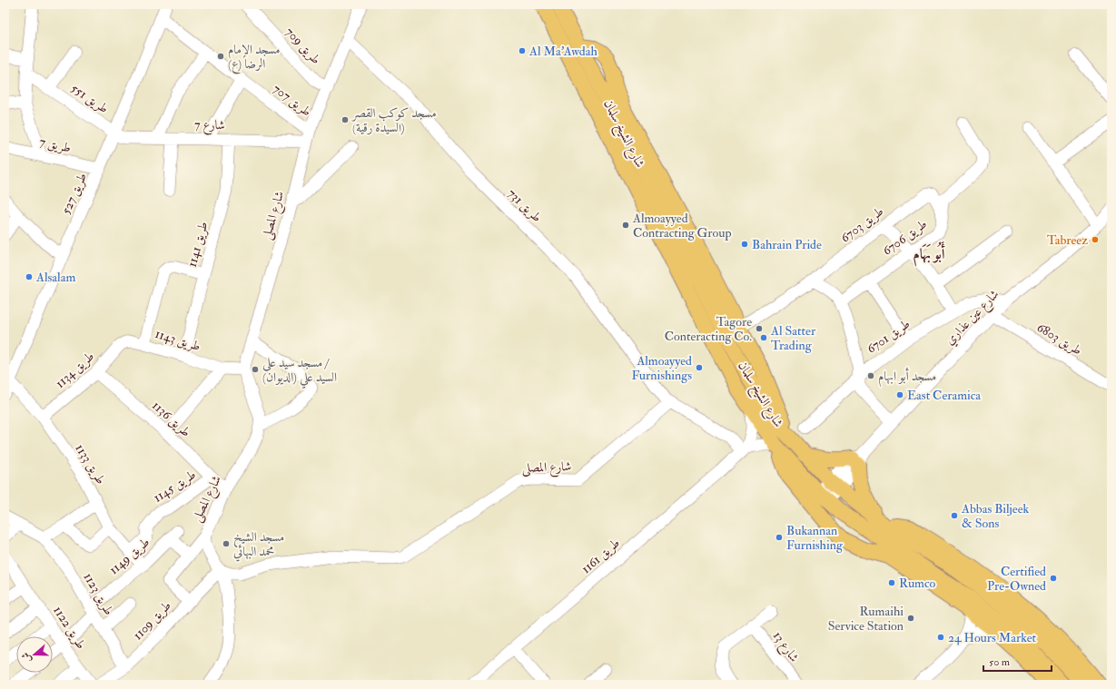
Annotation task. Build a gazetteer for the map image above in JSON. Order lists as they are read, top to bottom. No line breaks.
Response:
{"streets":{"main road":["شارع الشيخ سلمان"],"street":["طريق 709","طريق 551","طريق 707","شارع 7","طريق 7","طريق 527","طريق 731","شارع المصلى","طريق 6703","طريق 6706","طريق 1141","شارع عين عذاري","طريق 6701","طريق 6803","طريق 1143","طريق 1134","طريق 1136","طريق 1133","طريق 1145","طريق 1149","طريق 1161","طريق 1123","طريق 1109","طريق 1122","شارع 13"]},"crossings":[["طريق 709","شارع المصلى"],["طريق 551","شارع 7"],["طريق 551","طريق 527"],["طريق 707","شارع 7"],["طريق 707","طريق 527"],["طريق 707","شارع المصلى"],["شارع 7","طريق 527"],["شارع 7","شارع المصلى"],["شارع 7","طريق 1141"],["شارع الشيخ سلمان","شارع عين عذاري"],["طريق 7","طريق 527"],["طريق 527","طريق 1133"],["طريق 731","شارع المصلى"],["شارع المصلى","طريق 1143"],["شارع المصلى","طريق 1136"],["شارع المصلى","طريق 1109"],["طريق 6703","طريق 6706"],["طريق 1141","طريق 1143"],["شارع عين عذاري","طريق 6701"],["شارع عين عذاري","طريق 6803"],["طريق 1143","طريق 1134"],["طريق 1134","طريق 1136"],["طريق 1134","طريق 1133"],["طريق 1136","طريق 1145"],["طريق 1133","طريق 1145"],["طريق 1133","طريق 1149"],["طريق 1149","طريق 1123"],["طريق 1149","طريق 1122"],["طريق 1123","طريق 1109"]],"districts":["أَبُو بَهَام"],"places":["Al Ma'Awdah","مسجد الإمام الرضا (ع)","مسجد كوكب القصر (السيدة رقية)","Almoayyed Contracting Group","Tabreez","Bahrain Pride","Alsalam","Tagore Conteracting Co.","Al Satter Trading","Almoayyed Furnishings","مسجد سيد علي / السيد علي (الديوان)","مسجد أبو ابهام","East Ceramica","Abbas Biljeek & Sons","Bukannan Furnishing","مسجد الشيخ محمد البهائي","Certified Pre-Owned","Rumco","Rumaihi Service Station","24 Hours Market"],"scale_bar":"50 m","north":"left"}
